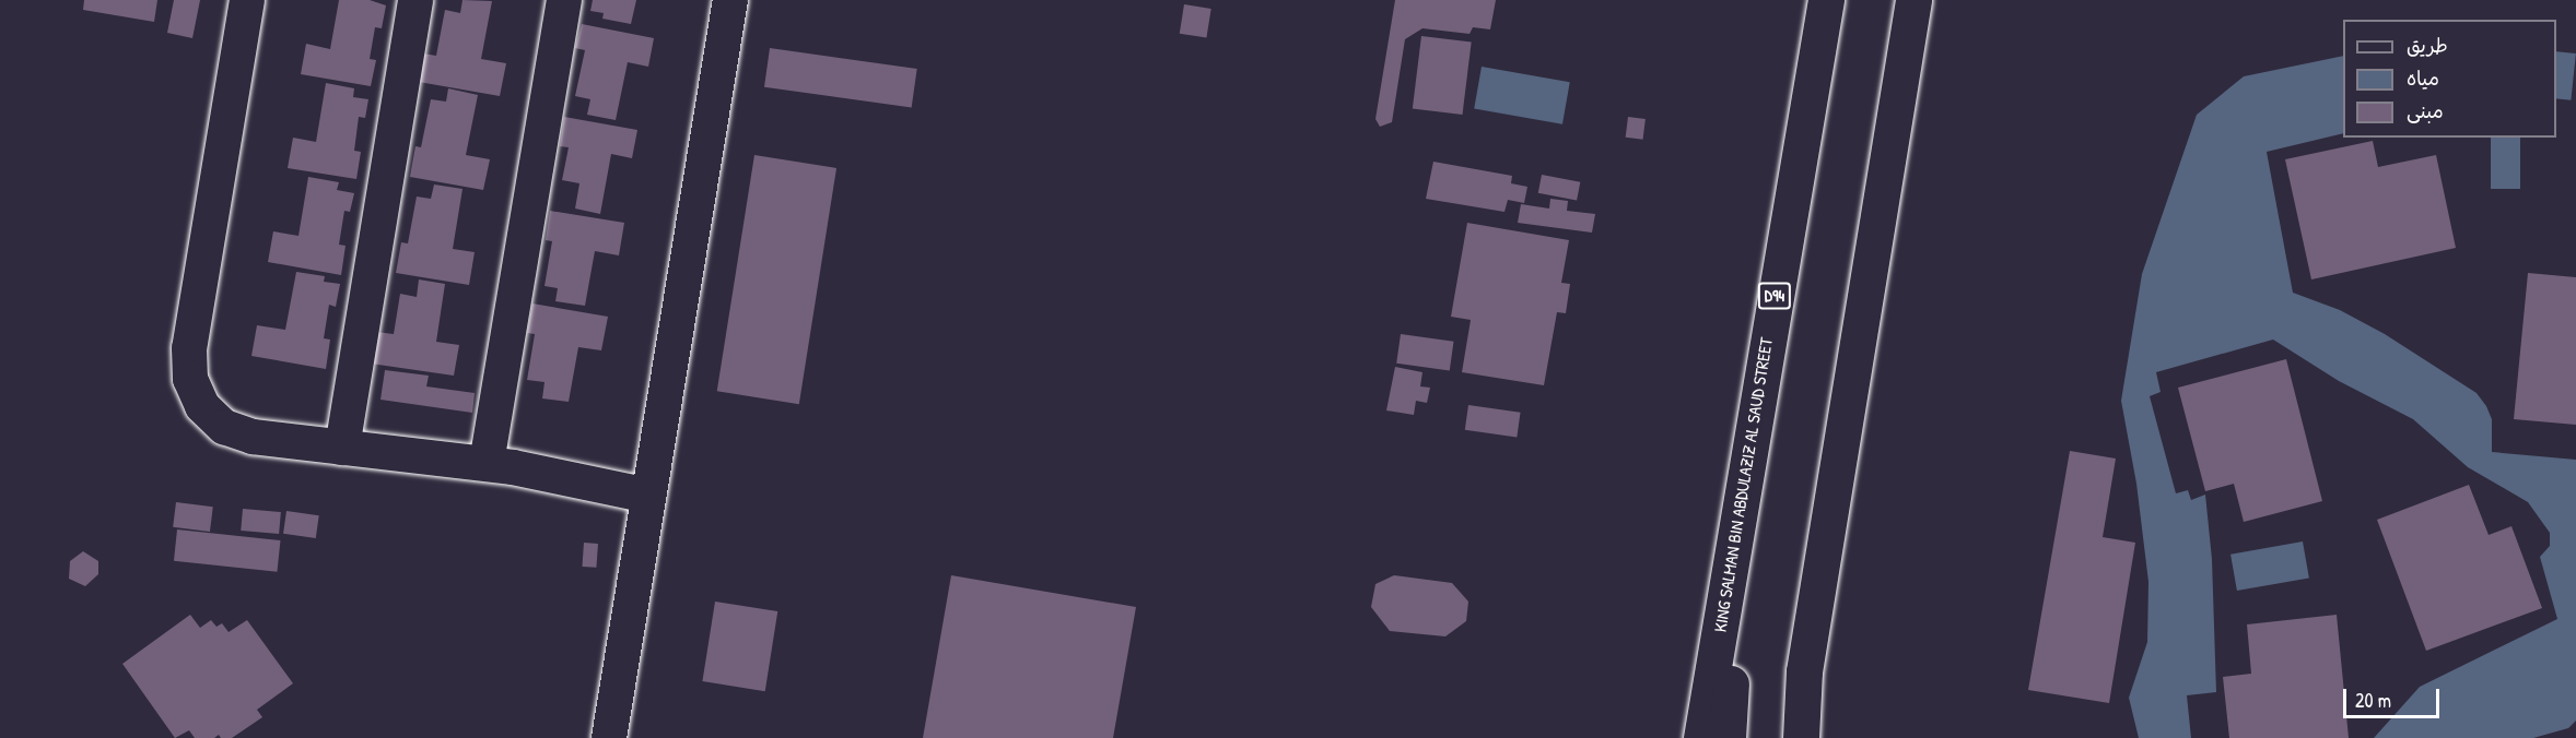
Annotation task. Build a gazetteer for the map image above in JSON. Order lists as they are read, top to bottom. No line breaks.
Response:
{"streets":{"main road":["D94","KING SALMAN BIN ABDULAZIZ AL SAUD STREET"]},"legend":["طريق","مياه","مبنى"],"scale_bar":"20 m"}
